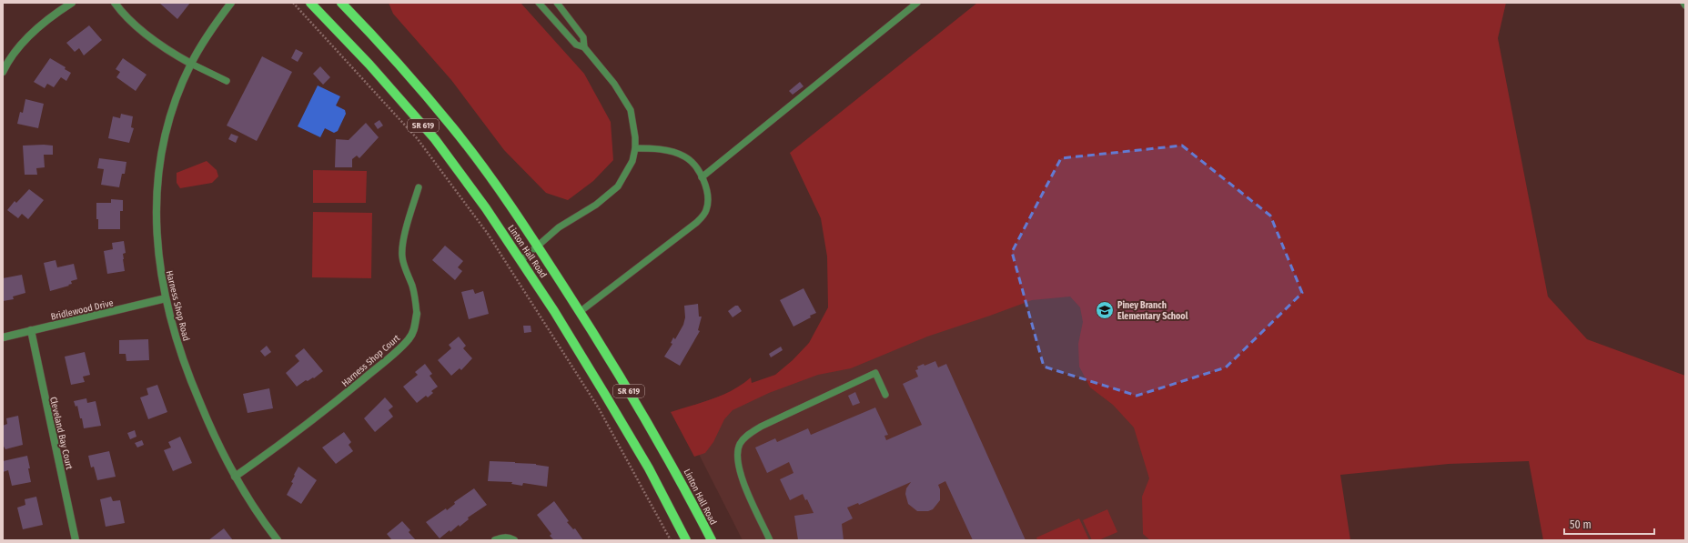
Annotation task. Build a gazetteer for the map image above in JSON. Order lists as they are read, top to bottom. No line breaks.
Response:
{"streets":{"main road":["SR 619","Linton Hall Road"],"street":["Harness Shop Road","Bridlewood Drive","Harness Shop Court","Cleveland Bay Court"]},"crossings":[["Harness Shop Road","Bridlewood Drive"],["Harness Shop Road","Harness Shop Court"],["Bridlewood Drive","Cleveland Bay Court"]],"places":{"school or university":["Piney Branch Elementary School"]},"scale_bar":"50 m"}
